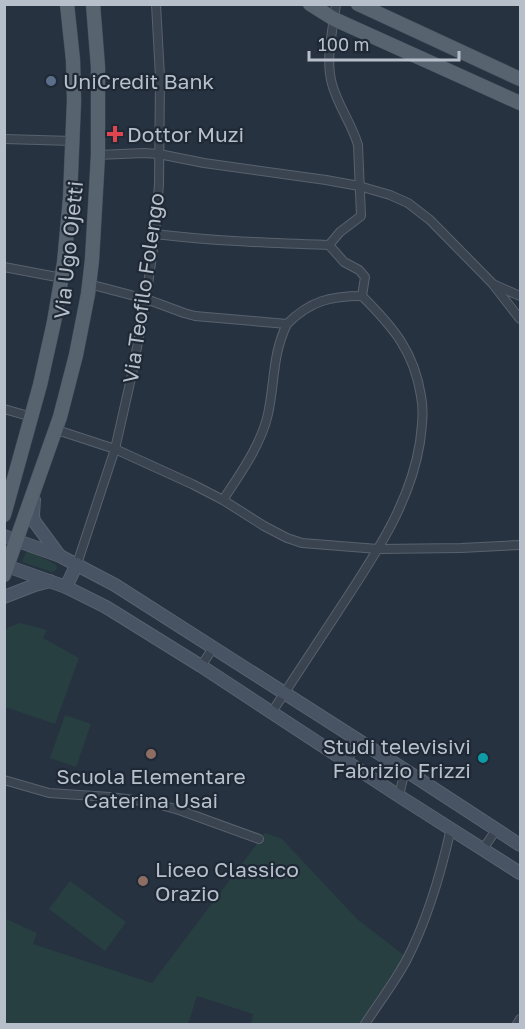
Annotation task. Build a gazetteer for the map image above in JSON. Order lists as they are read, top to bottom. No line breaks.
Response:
{"streets":{"main road":["Via Ugo Ojetti"],"street":["Via Teofilo Folengo"]},"places":{"other":["UniCredit Bank","Scuola Elementare Caterina Usai","Studi televisivi Fabrizio Frizzi","Liceo Classico Orazio"],"health":["Dottor Muzi"]},"scale_bar":"100 m"}
